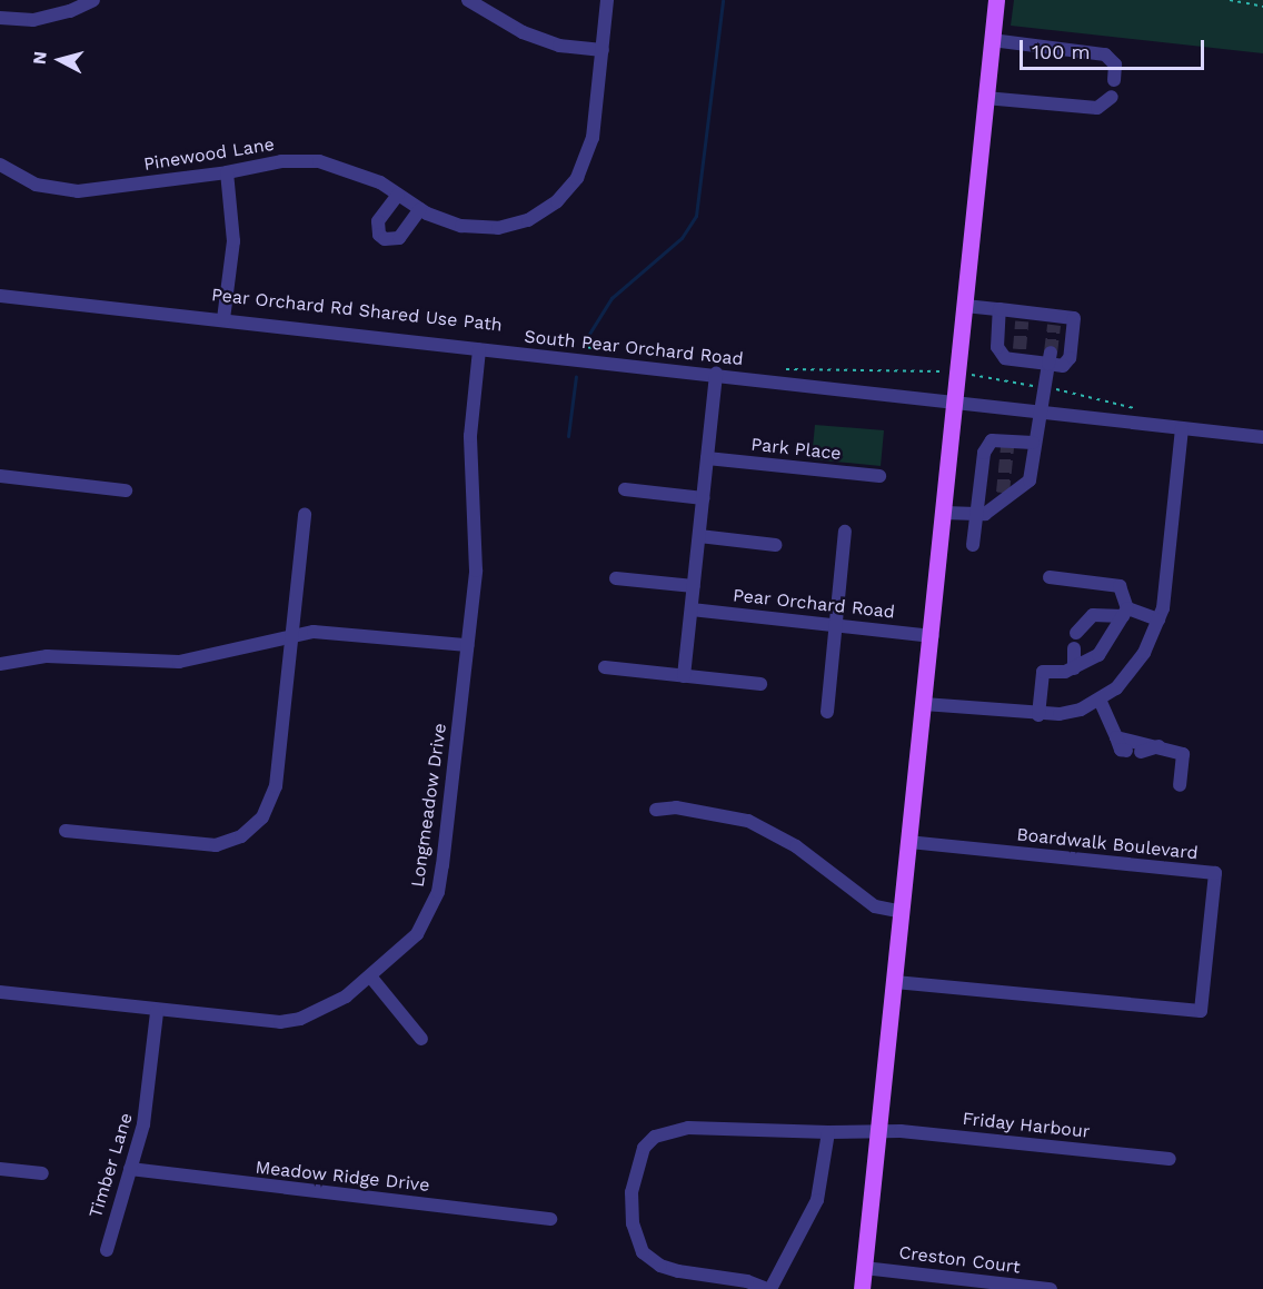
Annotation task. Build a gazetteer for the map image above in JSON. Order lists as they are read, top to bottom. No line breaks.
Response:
{"streets":{"street":["Pinewood Lane","South Pear Orchard Road","Park Place","Pear Orchard Road","Longmeadow Drive","Boardwalk Boulevard","Friday Harbour","Timber Lane","Meadow Ridge Drive","Creston Court"]},"crossings":[["South Pear Orchard Road","Longmeadow Drive"],["Longmeadow Drive","Timber Lane"],["Timber Lane","Meadow Ridge Drive"]],"scale_bar":"100 m","north":"left"}
